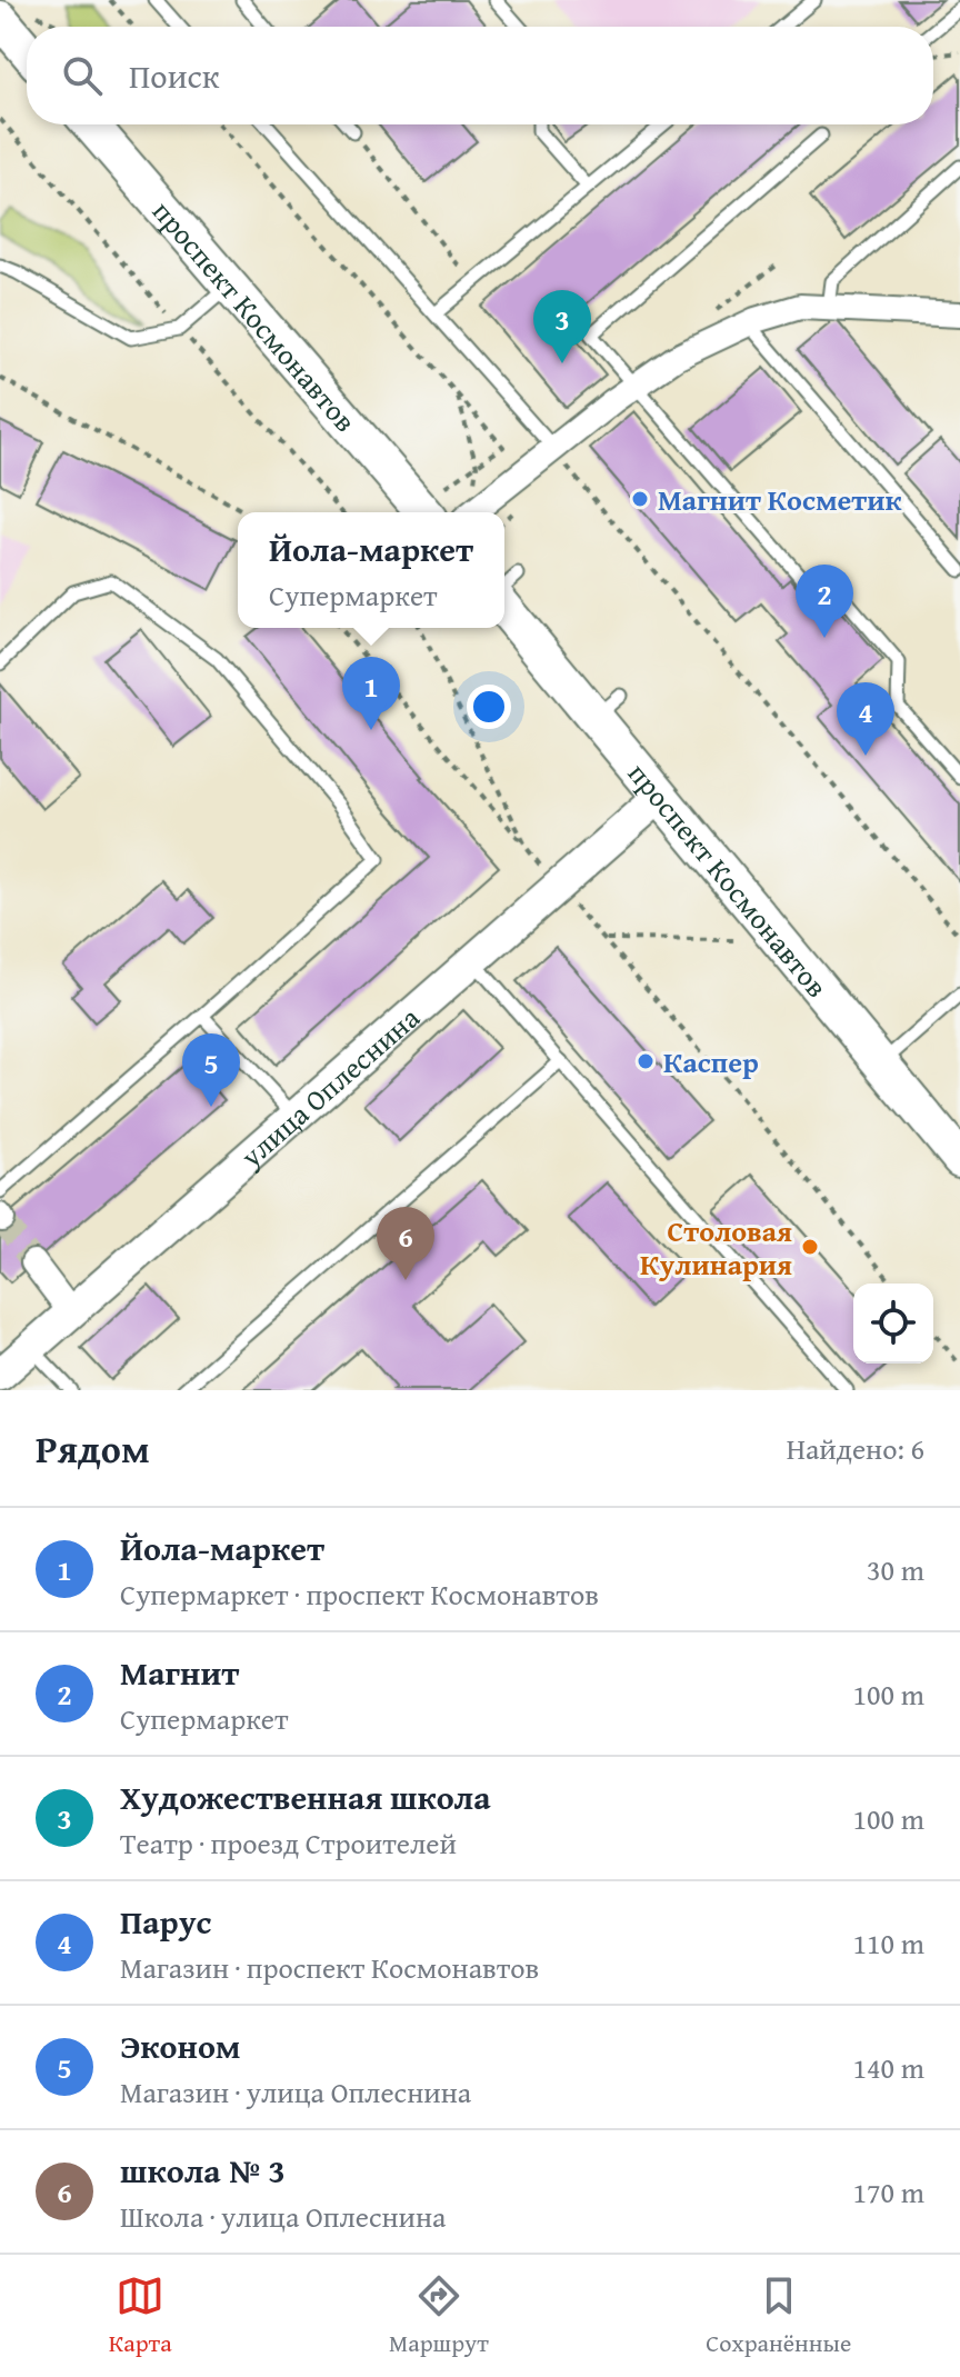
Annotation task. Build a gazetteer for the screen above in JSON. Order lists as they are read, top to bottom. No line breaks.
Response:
{"streets":{"main road":["проспект Космонавтов"],"street":["улица Оплеснина"]},"crossings":[["проспект Космонавтов","улица Оплеснина"]],"places":["Магнит Косметик","Каспер","Столовая Кулинария"],"page":{"search":"Поиск","pins":["3","2","1","4","5","6"],"popup":["Йола-маркет","Супермаркет"],"heading":["Рядом","Найдено: 6"],"list":[{"mark":"1","name":"Йола-маркет","note":"Супермаркет · проспект Космонавтов","value":"30 m"},{"mark":"2","name":"Магнит","note":"Супермаркет","value":"100 m"},{"mark":"3","name":"Художественная школа","note":"Театр · проезд Строителей","value":"100 m"},{"mark":"4","name":"Парус","note":"Магазин · проспект Космонавтов","value":"110 m"},{"mark":"5","name":"Эконом","note":"Магазин · улица Оплеснина","value":"140 m"},{"mark":"6","name":"школа № 3","note":"Школа · улица Оплеснина","value":"170 m"}],"nav":["Карта","Маршрут","Сохранённые"]}}
